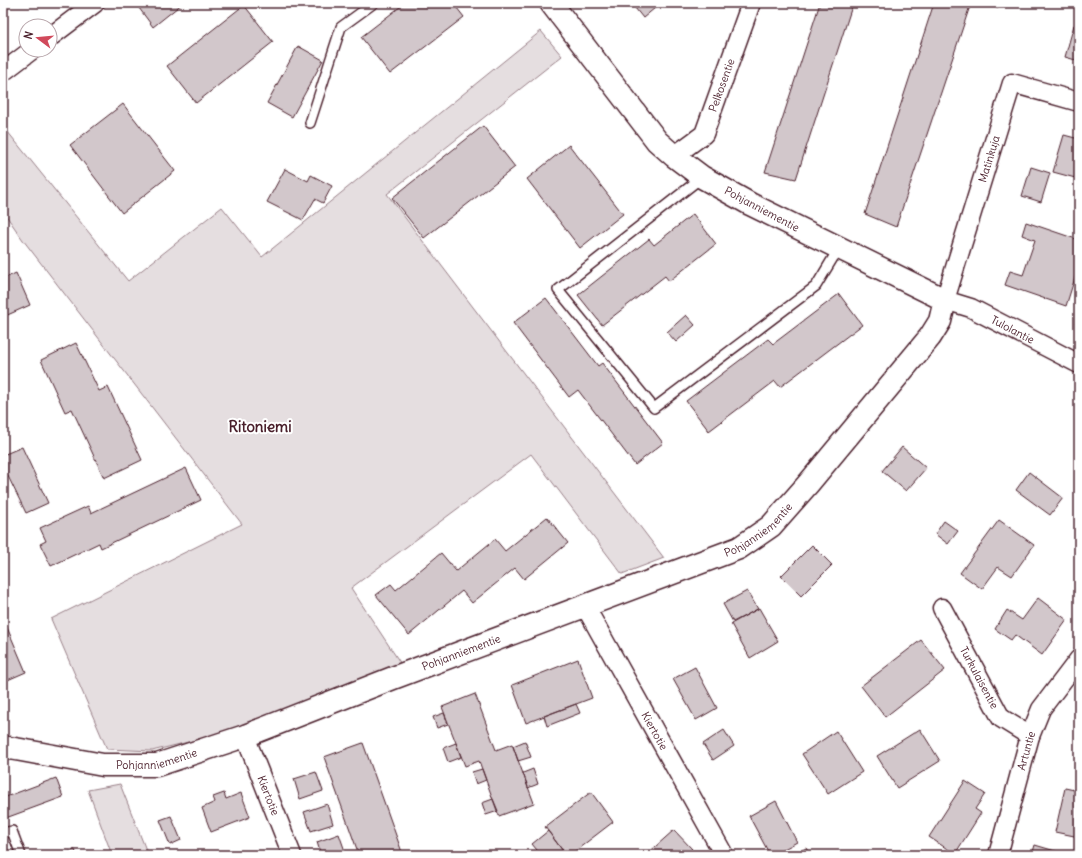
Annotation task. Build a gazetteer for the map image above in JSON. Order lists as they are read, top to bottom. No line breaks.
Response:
{"streets":{"street":["Pelkosentie","Matinkuja","Pohjanniementie","Tulolantie","Turkulaisentie","Kiertotie","Artuntie"]},"crossings":[["Pelkosentie","Pohjanniementie"],["Matinkuja","Pohjanniementie"],["Matinkuja","Tulolantie"],["Pohjanniementie","Tulolantie"],["Pohjanniementie","Kiertotie"],["Turkulaisentie","Artuntie"]],"districts":["Ritoniemi"],"north":"left"}
